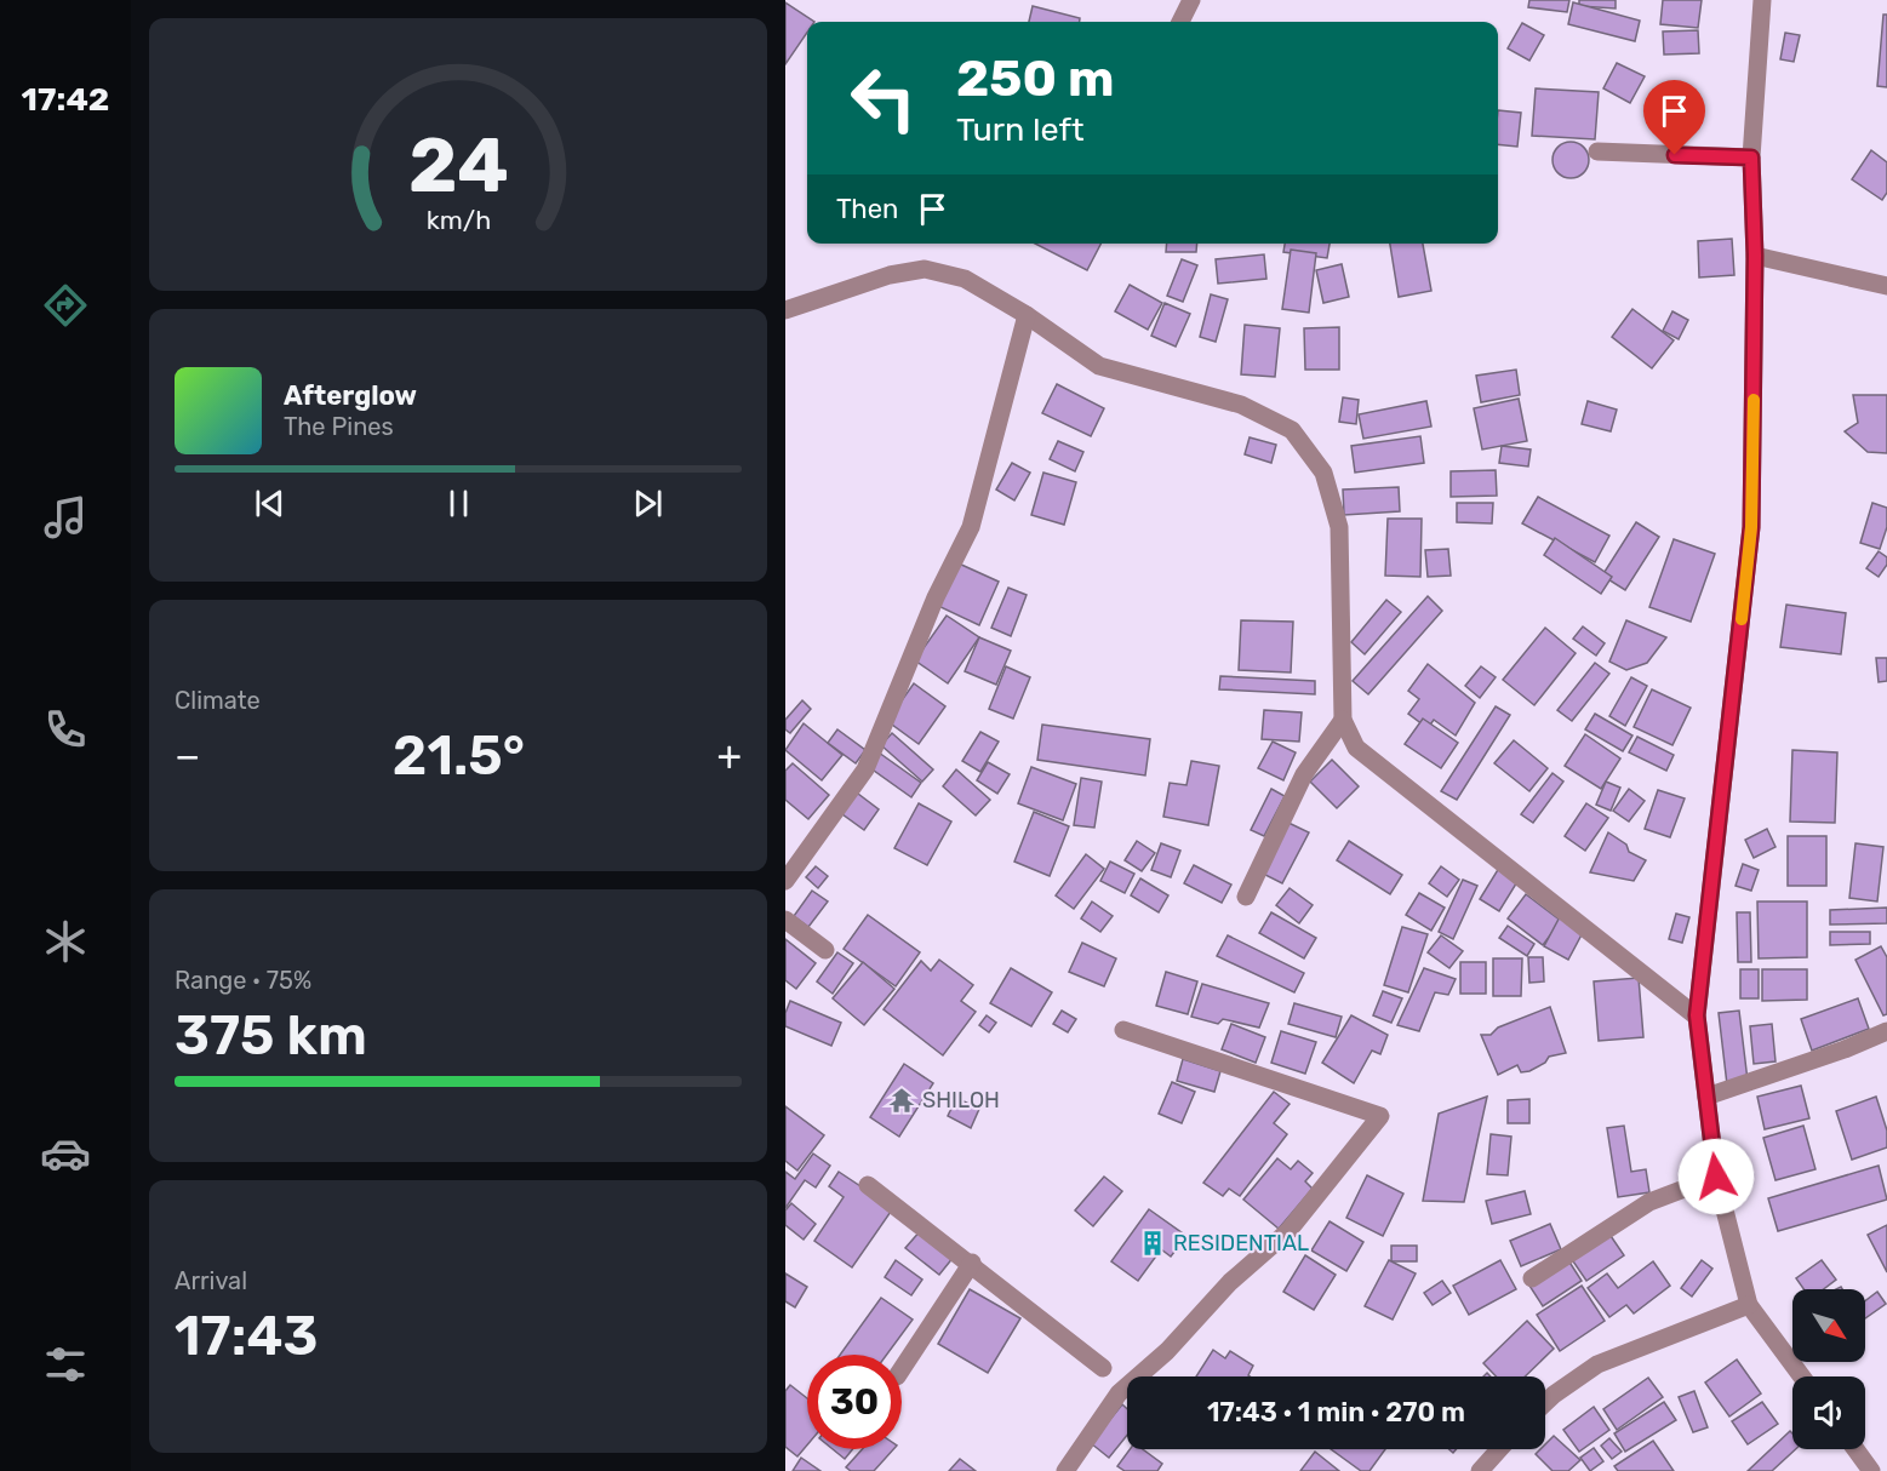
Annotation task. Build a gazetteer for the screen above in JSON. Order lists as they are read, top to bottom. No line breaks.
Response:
{"places":{"temple":["SHILOH"],"building":["RESIDENTIAL"]},"north":"bottom right","page":{"tabs":"17:42","turn":["250 m","Turn left"],"then":"Then","song":["Afterglow","The Pines"],"tile":["Climate",["Range · 75%","375 km"],["Arrival","17:43"]],"heat":["−","21.5°","+"],"limit":"30","trip":"17:43 · 1 min · 270 m","gauge":["24","km/h"]}}
